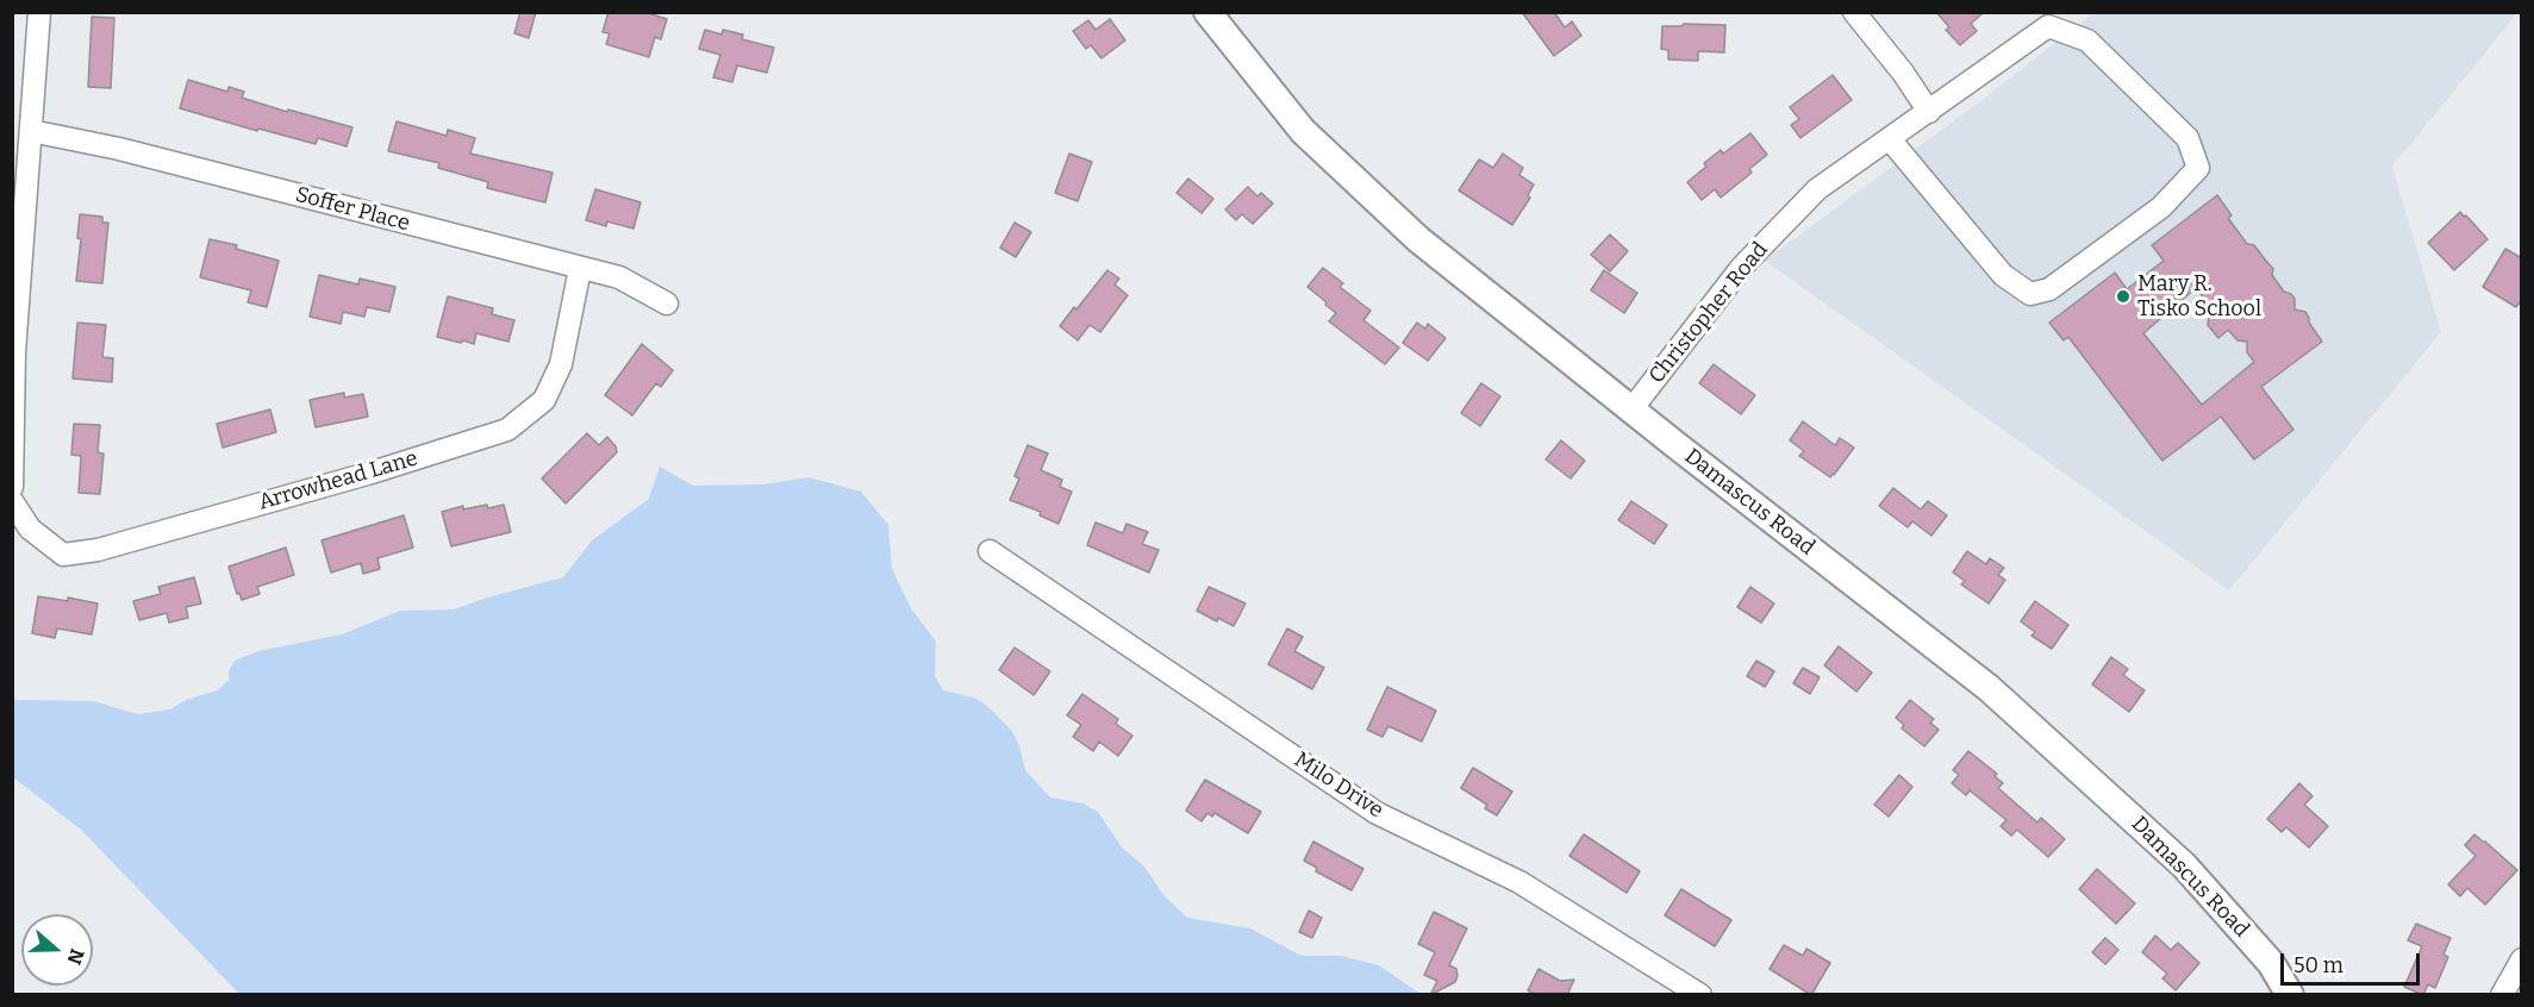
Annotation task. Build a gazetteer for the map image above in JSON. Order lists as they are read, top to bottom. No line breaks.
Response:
{"streets":{"street":["Soffer Place","Christopher Road","Arrowhead Lane","Damascus Road","Milo Drive"]},"crossings":[["Soffer Place","Arrowhead Lane"],["Christopher Road","Damascus Road"]],"places":["Mary R. Tisko School"],"scale_bar":"50 m","north":"right"}
